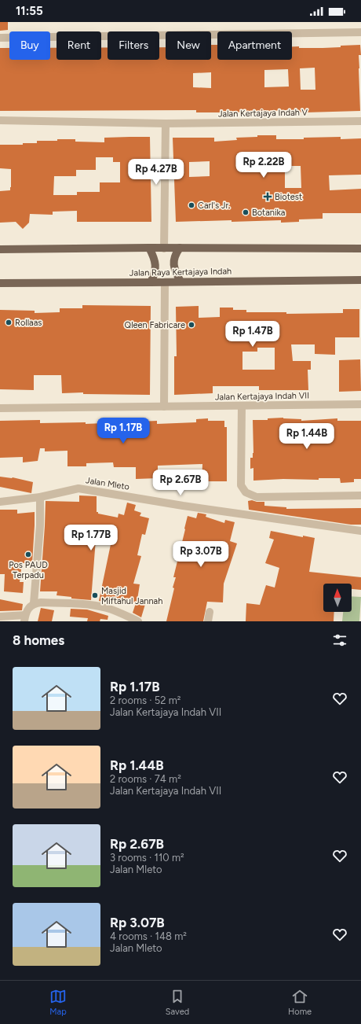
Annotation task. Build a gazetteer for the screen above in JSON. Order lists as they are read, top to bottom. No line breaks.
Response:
{"streets":{"main road":["Jalan Raya Kertajaya Indah"],"street":["Jalan Kertajaya Indah V","Jalan Kertajaya Indah VII","Jalan Mleto"]},"places":{"health":["Biotest"],"other":["Carl's Jr.","Botanika","Rollaas","Qleen Fabricare","Pos PAUD Terpadu","Masjid Miftahul Jannah"]},"north":"top","page":{"status":"11:55","chip":["Buy","Rent","Filters","New","Apartment"],"price":["Rp 2.22B","Rp 4.27B","Rp 1.47B","Rp 1.17B","Rp 1.44B","Rp 2.67B","Rp 1.77B","Rp 3.07B"],"heading":"8 homes","list":[{"name":"Rp 1.17B","note":"2 rooms · 52 m² · Jalan Kertajaya Indah VII"},{"name":"Rp 1.44B","note":"2 rooms · 74 m² · Jalan Kertajaya Indah VII"},{"name":"Rp 2.67B","note":"3 rooms · 110 m² · Jalan Mleto"},{"name":"Rp 3.07B","note":"4 rooms · 148 m² · Jalan Mleto"}],"tabs":["Map","Saved","Home"]}}
